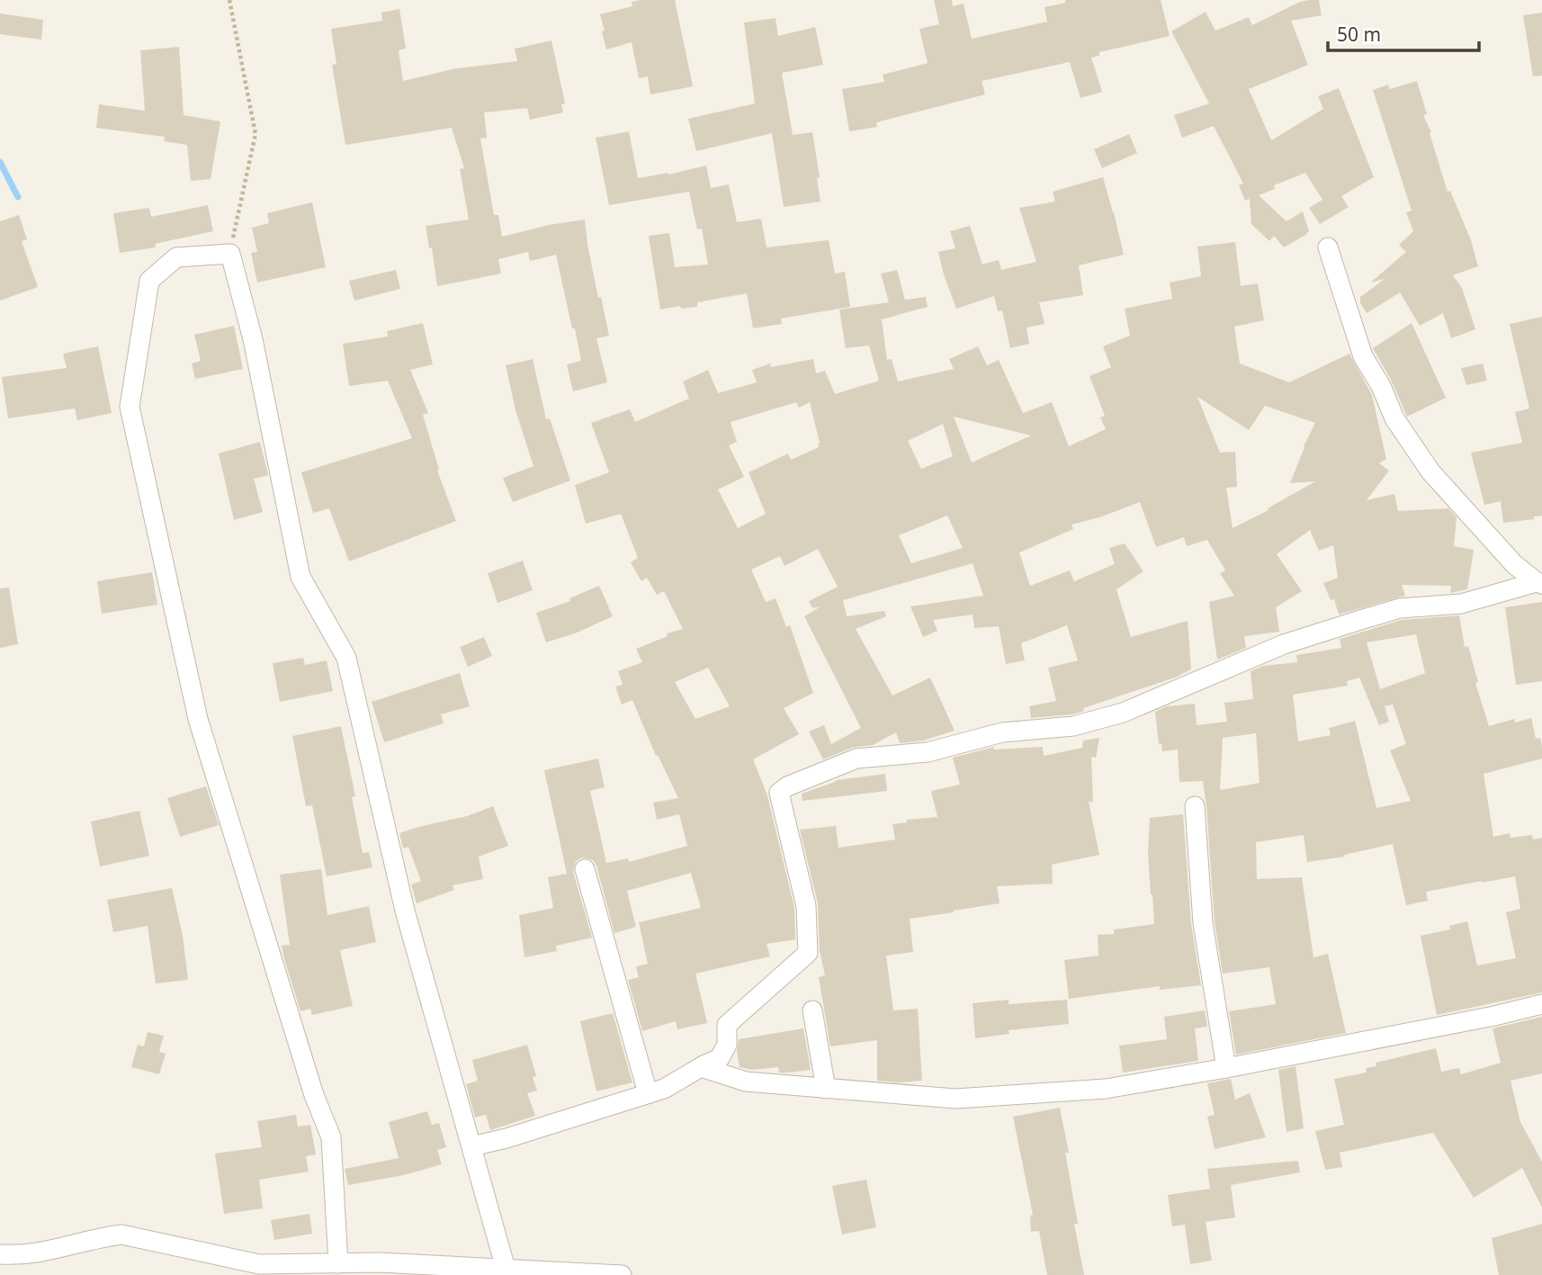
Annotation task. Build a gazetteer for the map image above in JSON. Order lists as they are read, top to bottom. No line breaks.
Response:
{"scale_bar":"50 m"}
